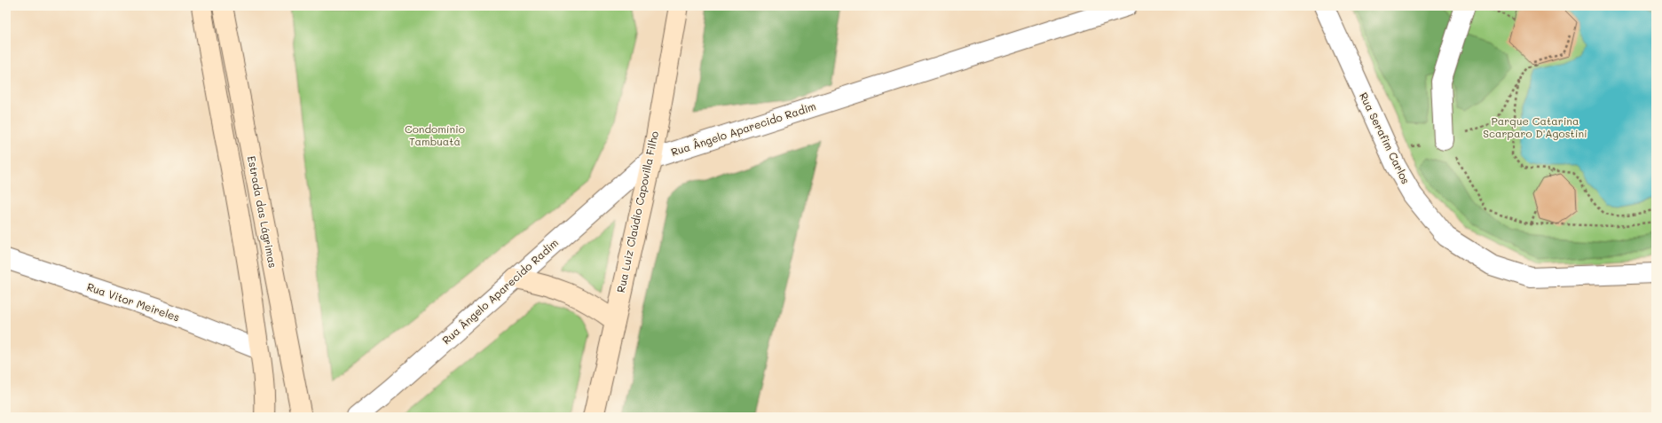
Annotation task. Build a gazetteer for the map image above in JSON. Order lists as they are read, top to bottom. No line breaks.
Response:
{"streets":{"main road":["Estrada das Lágrimas","Rua Luiz Claúdio Capovilla Filho"],"street":["Rua Ângelo Aparecido Radim","Rua Serafim Carlos","Rua Vitor Meireles"]},"crossings":[["Rua Ângelo Aparecido Radim","Rua Luiz Claúdio Capovilla Filho"],["Estrada das Lágrimas","Rua Vitor Meireles"]],"parks":["Parque Catarina Scarparo D'Agostini","Condomínio Tambuatá"]}
